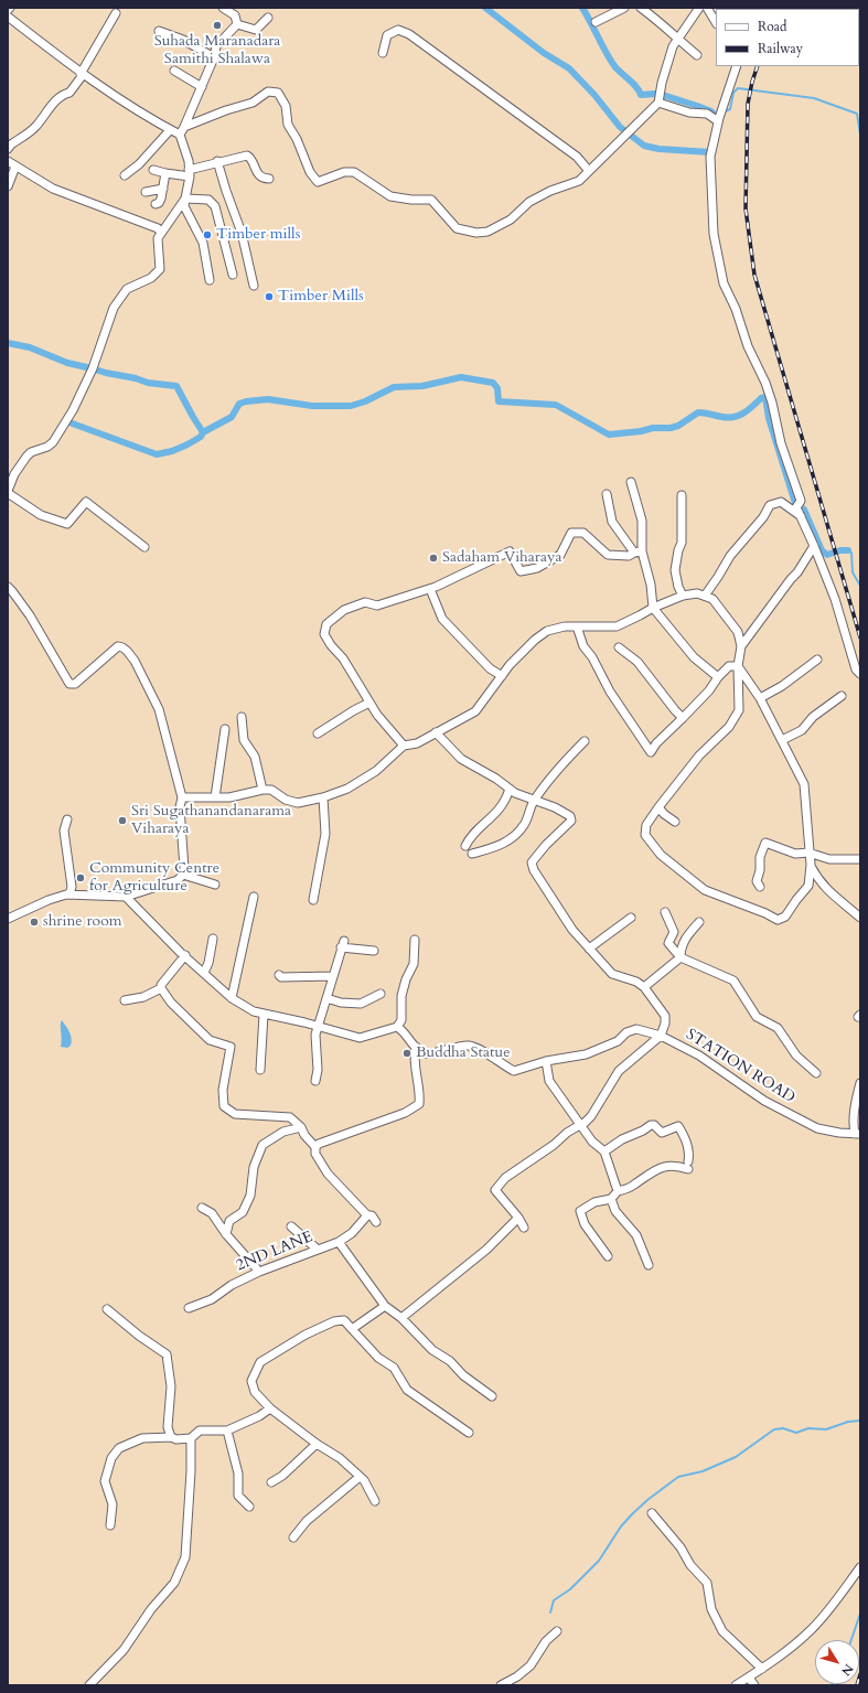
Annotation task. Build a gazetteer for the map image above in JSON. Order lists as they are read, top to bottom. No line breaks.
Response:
{"streets":{"street":["STATION ROAD","2ND LANE"]},"places":["Suhada Maranadara Samithi Shalawa","Timber mills","Timber Mills","Sadaham Viharaya","Sri Sugathanandanarama Viharaya","Community Centre for Agriculture","shrine room","Buddha Statue"],"legend":["Road","Railway"],"north":"bottom right"}
